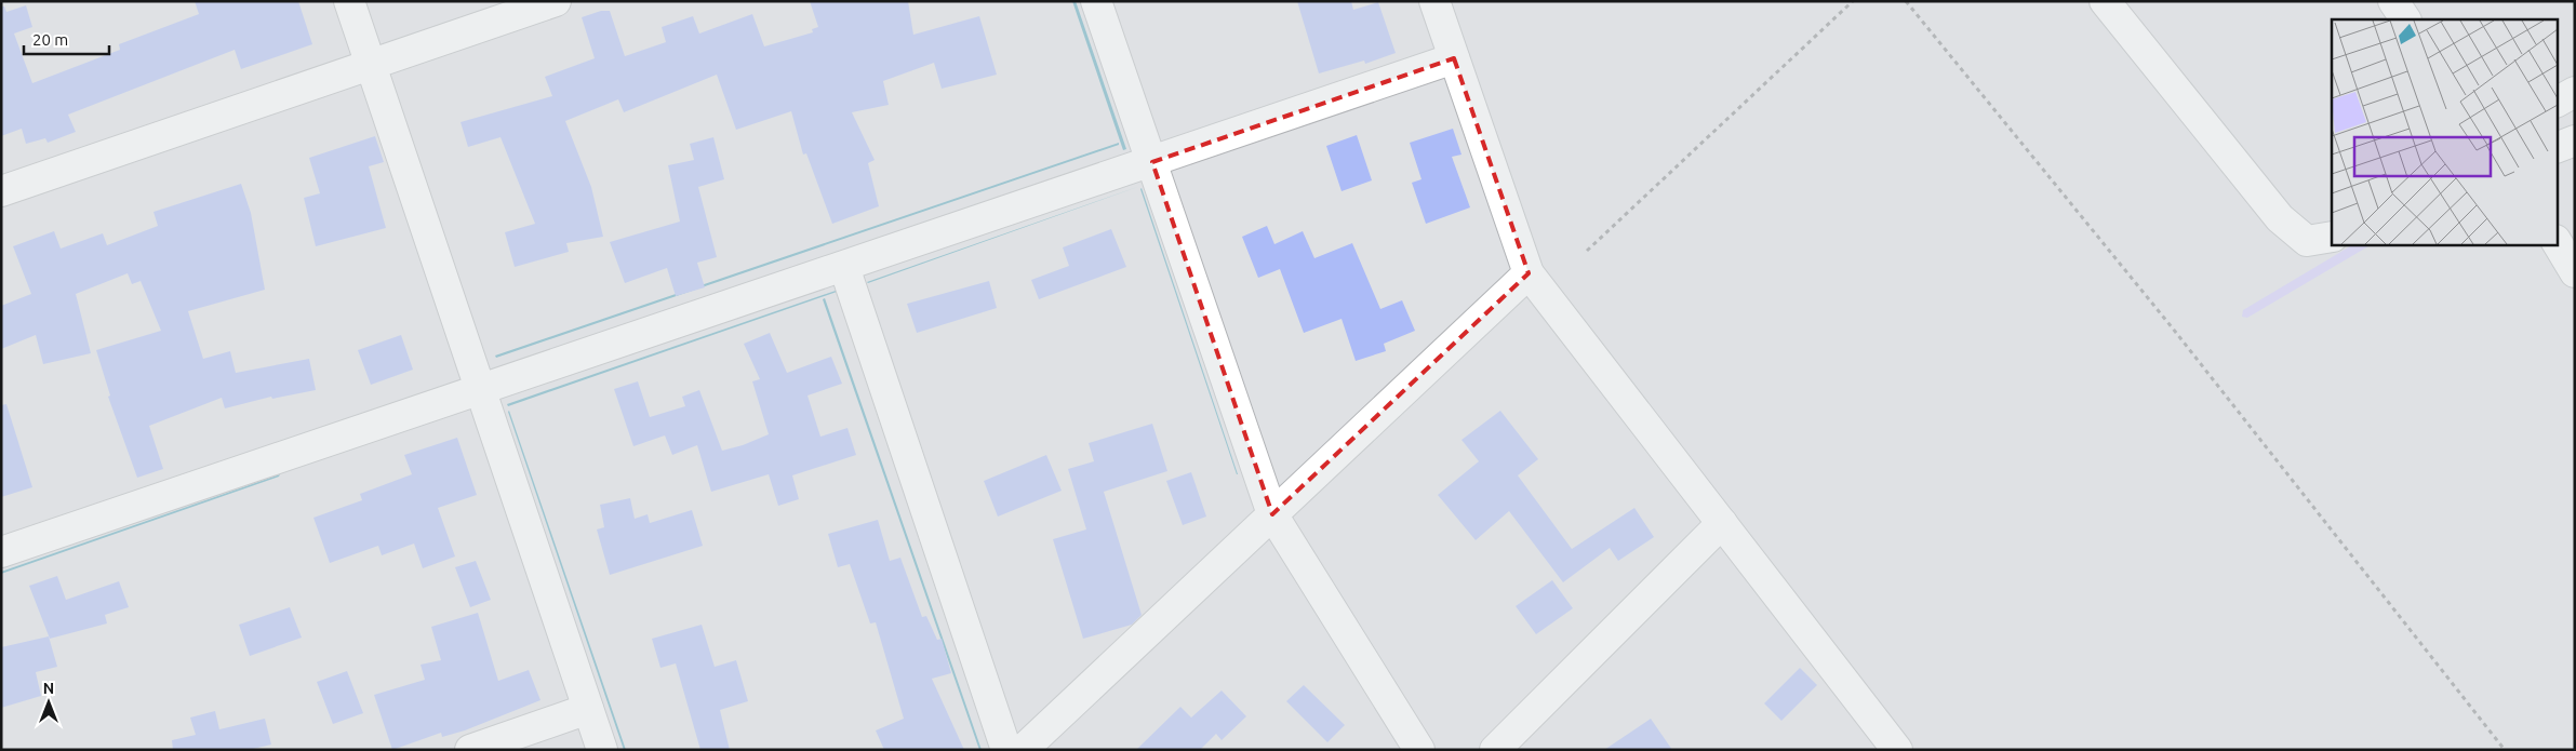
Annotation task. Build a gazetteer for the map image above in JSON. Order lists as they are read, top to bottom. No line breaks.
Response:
{"scale_bar":"20 m","north":"top"}
